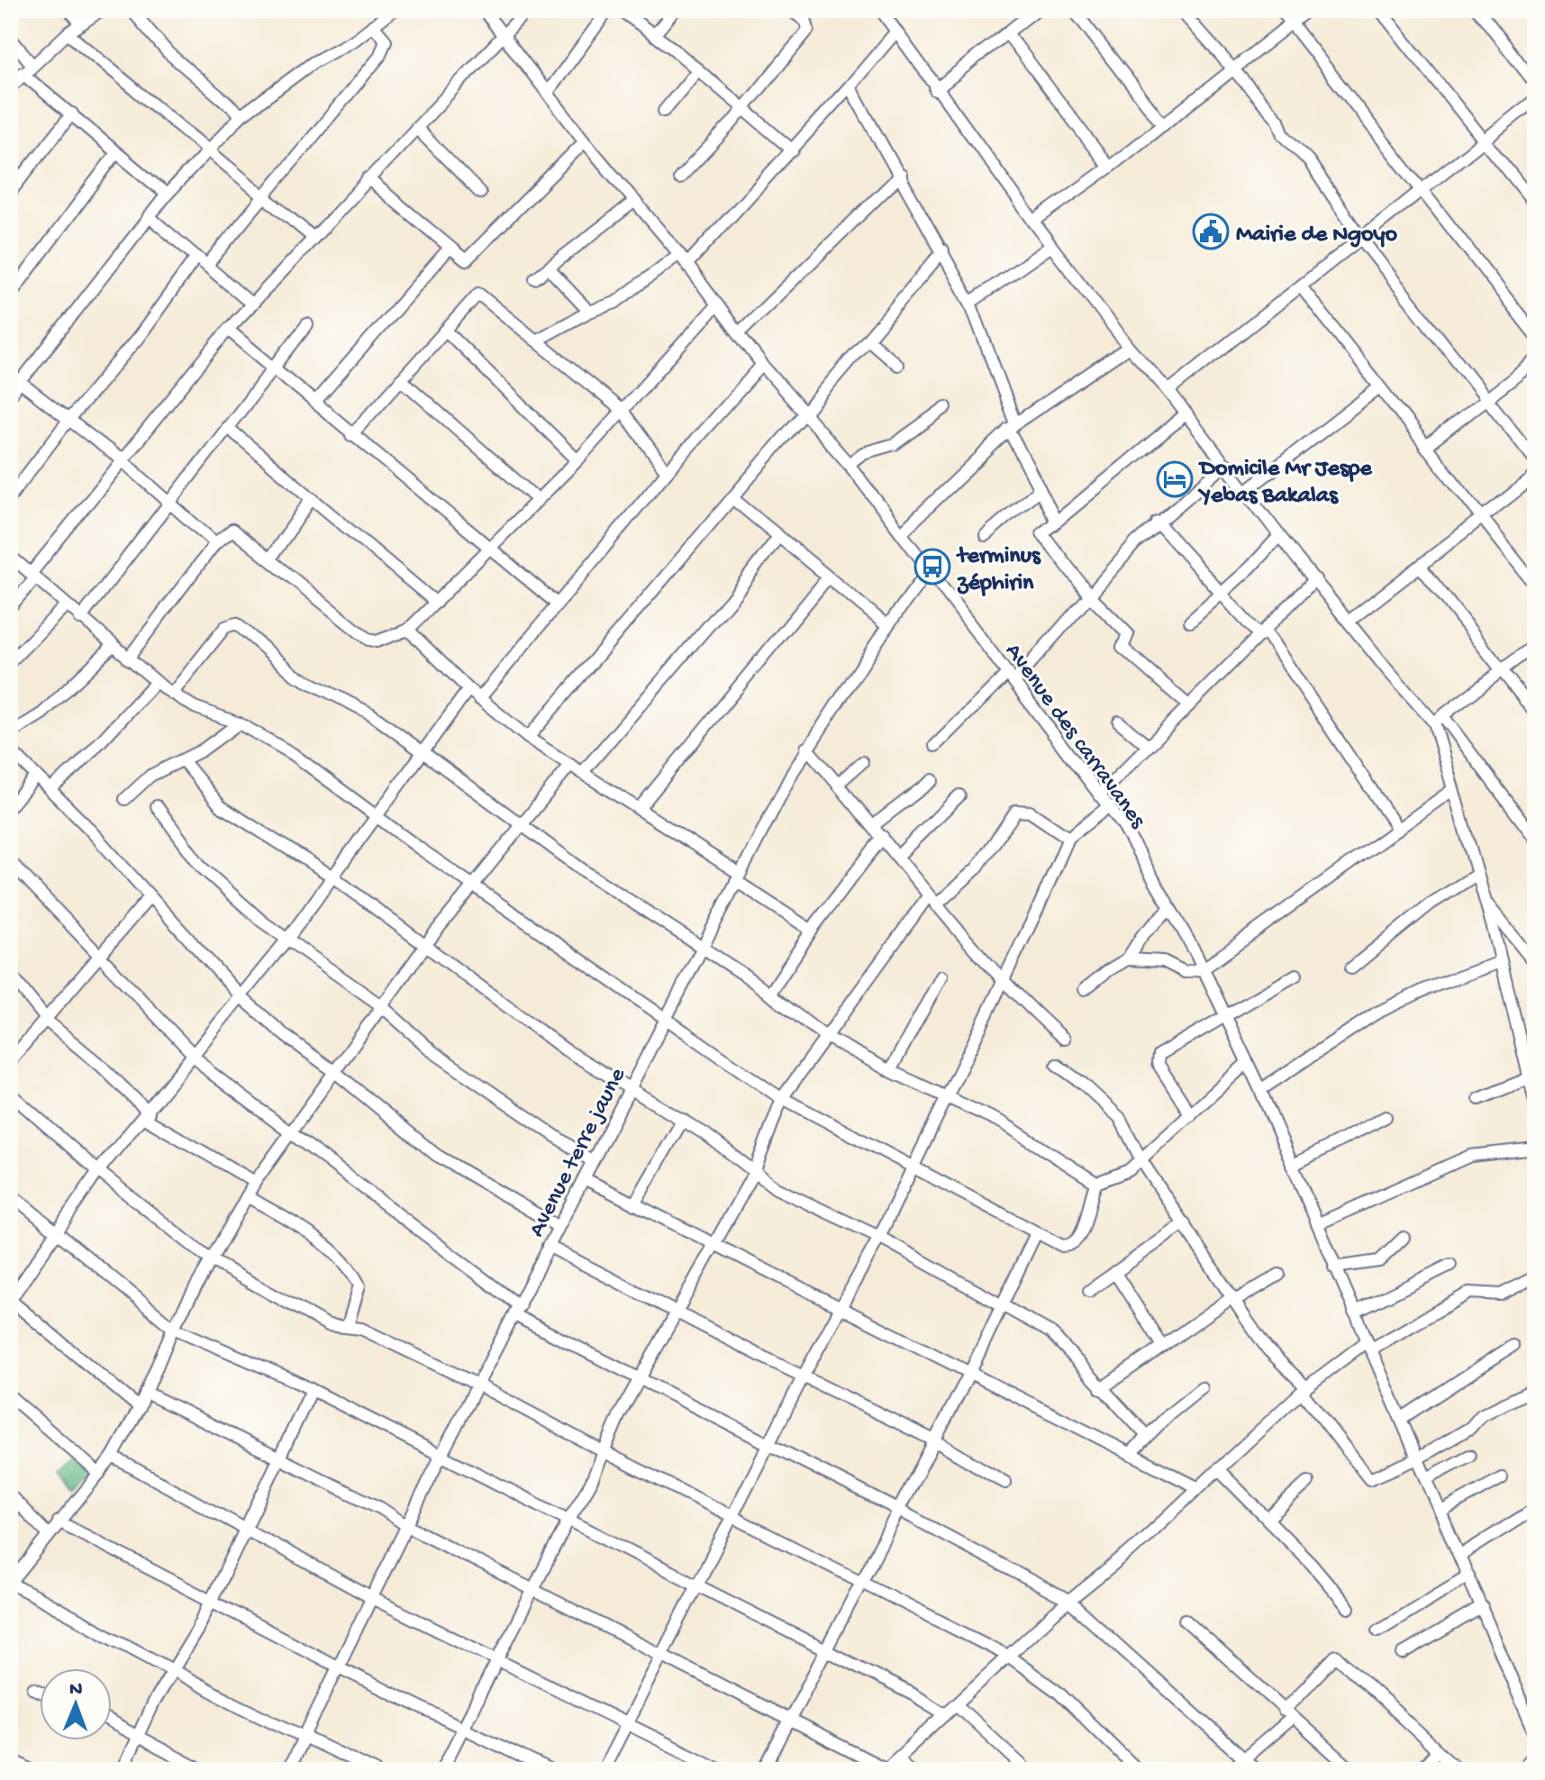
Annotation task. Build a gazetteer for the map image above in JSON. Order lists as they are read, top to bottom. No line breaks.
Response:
{"streets":{"street":["Avenue des carravanes","Avenue terre jaune"]},"crossings":[["Avenue des carravanes","Avenue terre jaune"]],"places":{"public building":["Mairie de Ngoyo"],"hotel":["Domicile Mr Jespe Yebas Bakalas"],"bus stop":["terminus zéphirin"]},"north":"top"}
